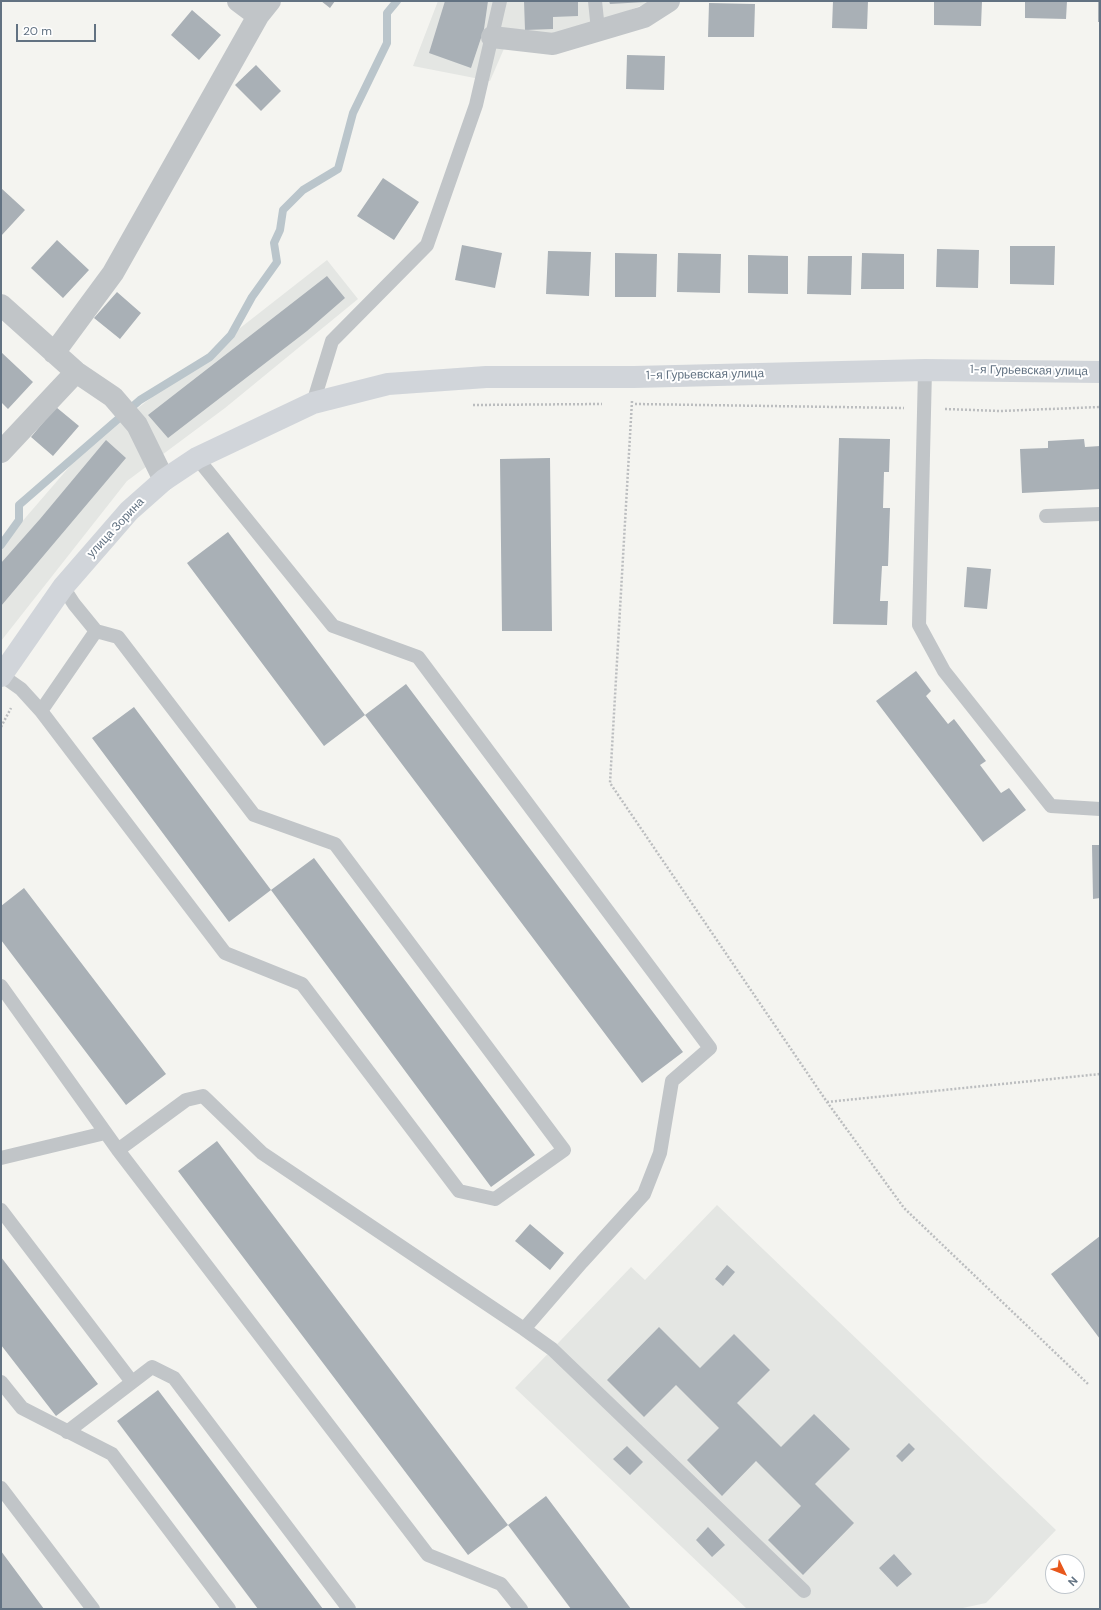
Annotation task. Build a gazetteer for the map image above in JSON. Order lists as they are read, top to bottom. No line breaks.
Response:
{"streets":{"main road":["1-я Гурьевская улица","улица Зорина"]},"crossings":[["1-я Гурьевская улица","улица Зорина"]],"scale_bar":"20 m","north":"bottom right"}
